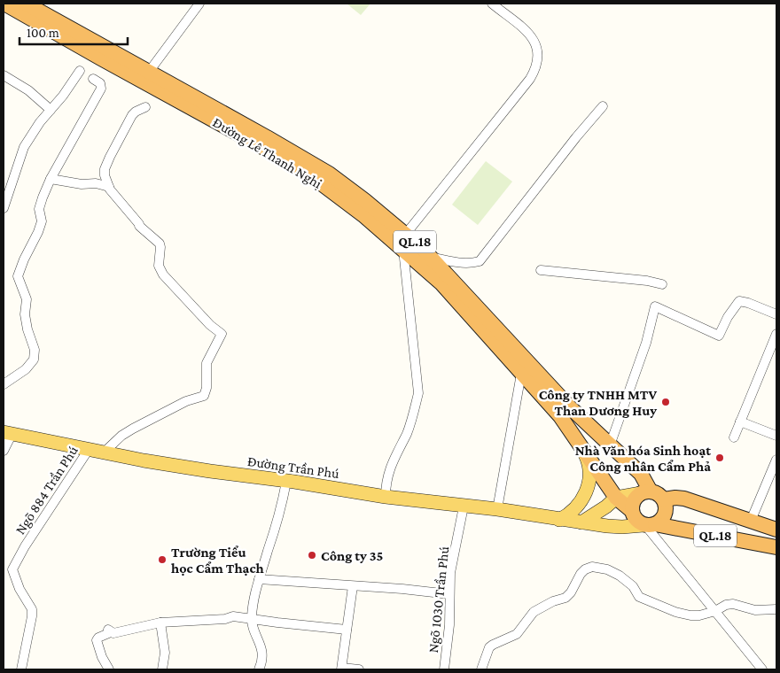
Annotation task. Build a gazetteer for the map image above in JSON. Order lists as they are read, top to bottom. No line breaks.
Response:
{"streets":{"highway":["Đường Lê Thanh Nghị","QL.18"],"main road":["Đường Trần Phú"],"street":["Ngõ 884 Trần Phú","Ngõ 1030 Trần Phú"]},"crossings":[["Đường Lê Thanh Nghị","QL.18"],["Đường Lê Thanh Nghị","Đường Trần Phú"],["QL.18","Đường Trần Phú"],["Đường Trần Phú","Ngõ 884 Trần Phú"],["Đường Trần Phú","Ngõ 1030 Trần Phú"]],"places":["Công ty TNHH MTV Than Dương Huy","Nhà Văn hóa Sinh hoạt Công nhân Cẩm Phả","Công ty 35","Trường Tiểu học Cẩm Thạch"],"scale_bar":"100 m"}
